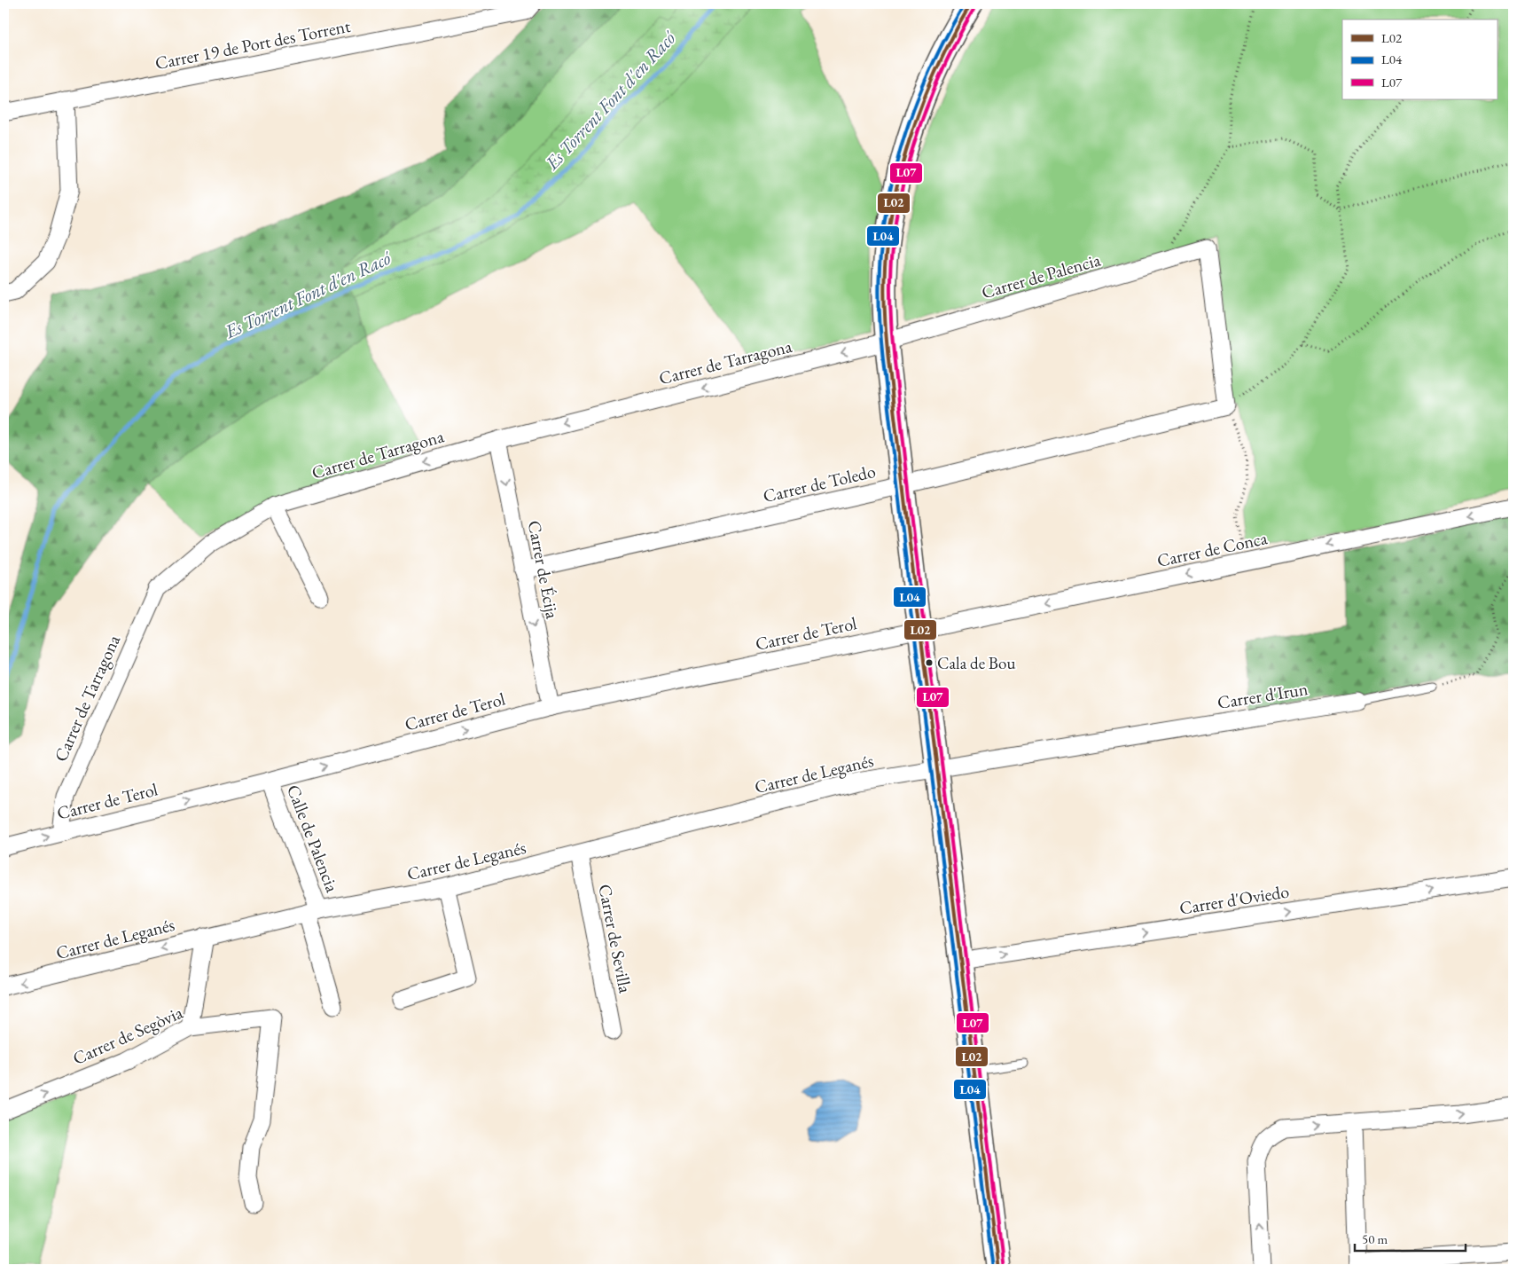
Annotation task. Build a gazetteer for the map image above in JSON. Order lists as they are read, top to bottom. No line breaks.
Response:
{"streets":{"street":["Carrer 19 de Port des Torrent","Carrer de Palencia","Carrer de Tarragona","Carrer de Toledo","Carrer de Conca","Carrer de Écija","Carrer de Terol","Carrer d'Irun","Carrer de Leganés","Calle de Palencia","Carrer d'Oviedo","Carrer de Sevilla","Carrer de Segòvia"]},"crossings":[["Carrer de Palencia","Carrer de Tarragona"],["Carrer de Palencia","Carrer de Toledo"],["Carrer de Tarragona","Carrer de Écija"],["Carrer de Tarragona","Carrer de Terol"],["Carrer de Toledo","Carrer de Écija"],["Carrer de Conca","Carrer de Terol"],["Carrer de Écija","Carrer de Terol"],["Carrer de Terol","Calle de Palencia"],["Carrer d'Irun","Carrer de Leganés"],["Carrer de Leganés","Calle de Palencia"],["Carrer de Leganés","Carrer de Sevilla"]],"one_way":["Carrer de Tarragona","Carrer de Conca","Carrer de Écija","Carrer de Terol","Carrer d'Oviedo","Carrer de Segòvia"],"water":["Es Torrent Font d'en Racó"],"places":["Cala de Bou"],"lines":["transit line L02","transit line L04","transit line L07"],"legend":["L02","L04","L07"],"scale_bar":"50 m"}
